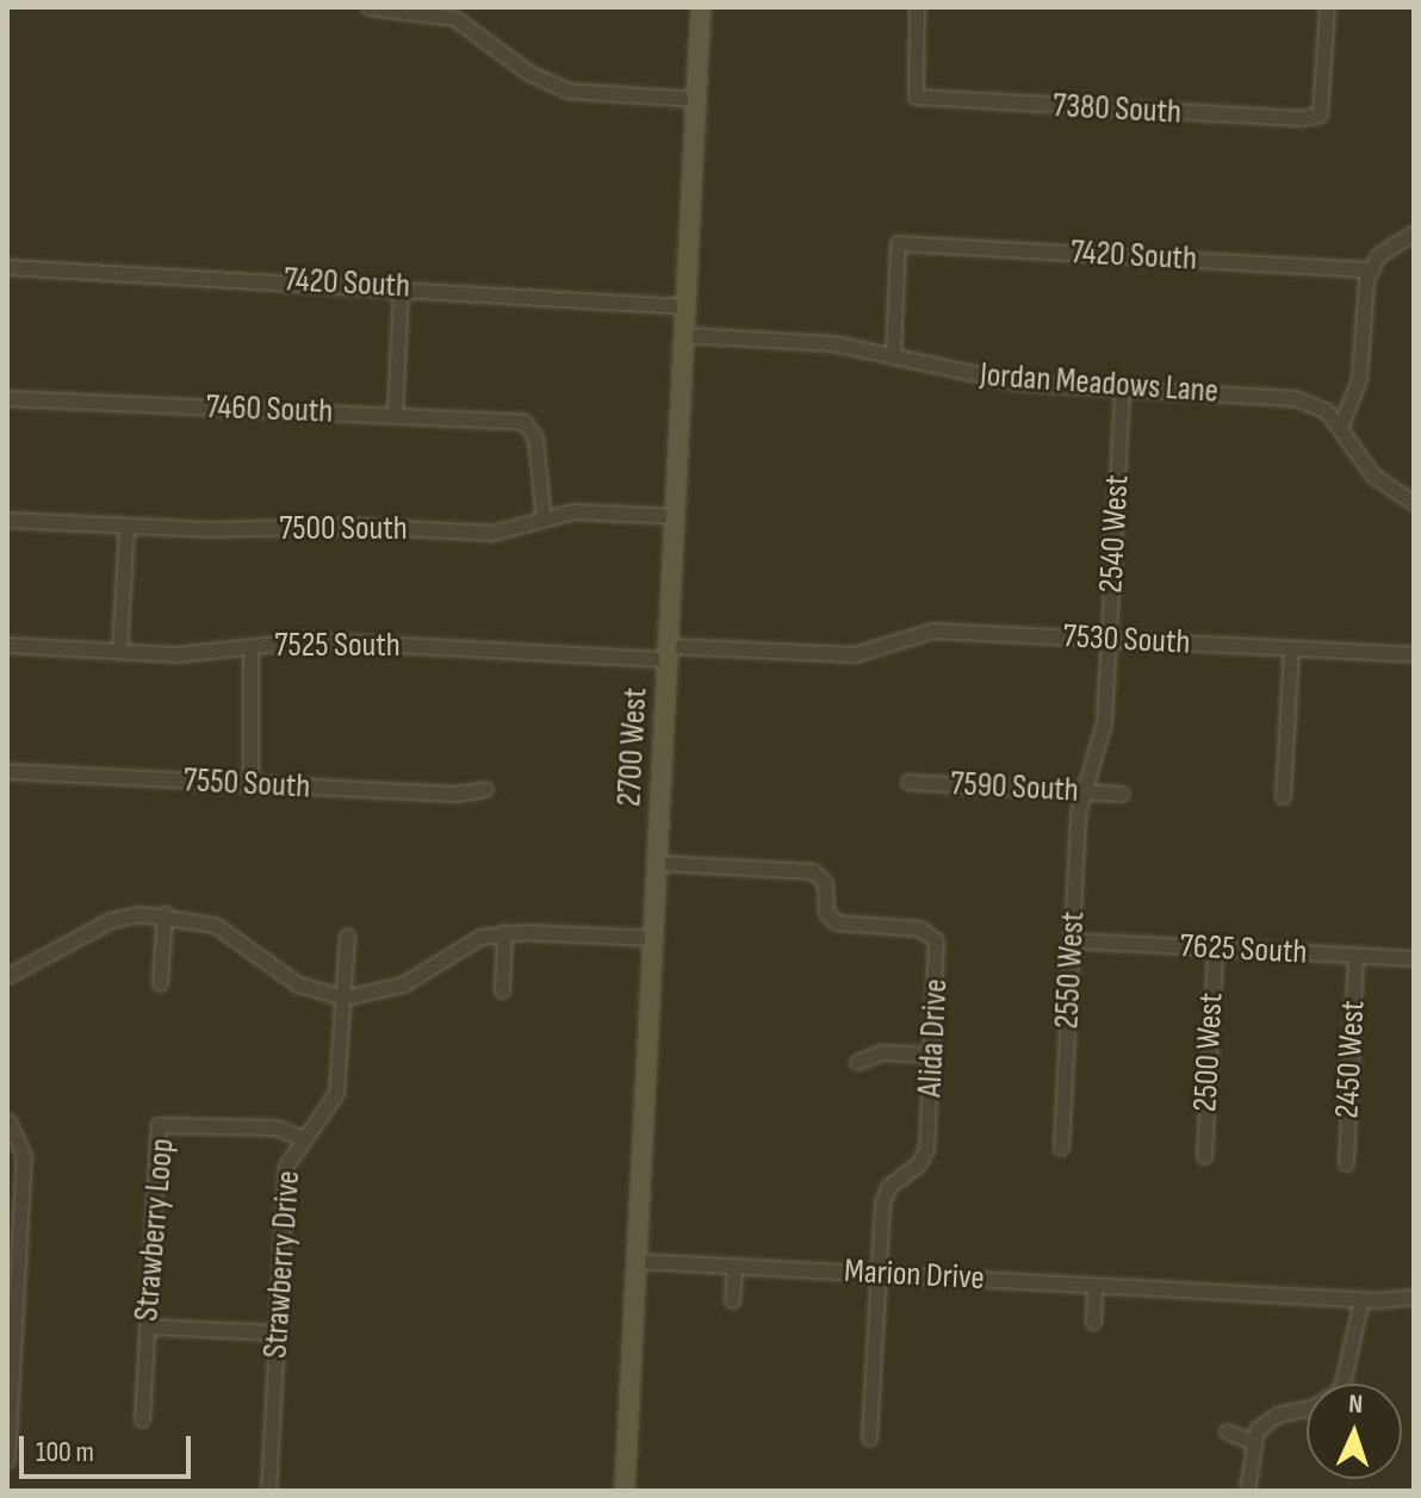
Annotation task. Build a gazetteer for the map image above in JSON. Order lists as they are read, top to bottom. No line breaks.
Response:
{"streets":{"main road":["2700 West"],"street":["7380 South","7420 South","Jordan Meadows Lane","7460 South","7500 South","2540 West","7530 South","7525 South","7550 South","7590 South","7625 South","2550 West","Alida Drive","2500 West","2450 West","Strawberry Loop","Strawberry Drive","Marion Drive"]},"crossings":[["7420 South","Jordan Meadows Lane"],["7420 South","2700 West"],["Jordan Meadows Lane","2540 West"],["Jordan Meadows Lane","2700 West"],["7460 South","7500 South"],["7500 South","2700 West"],["2540 West","7530 South"],["2540 West","7590 South"],["2540 West","2550 West"],["7530 South","7525 South"],["7525 South","2700 West"],["2700 West","Alida Drive"],["2700 West","Marion Drive"],["7590 South","2550 West"],["7625 South","2550 West"],["7625 South","2500 West"],["7625 South","2450 West"],["Alida Drive","Marion Drive"],["Strawberry Loop","Strawberry Drive"]],"scale_bar":"100 m","north":"top"}
